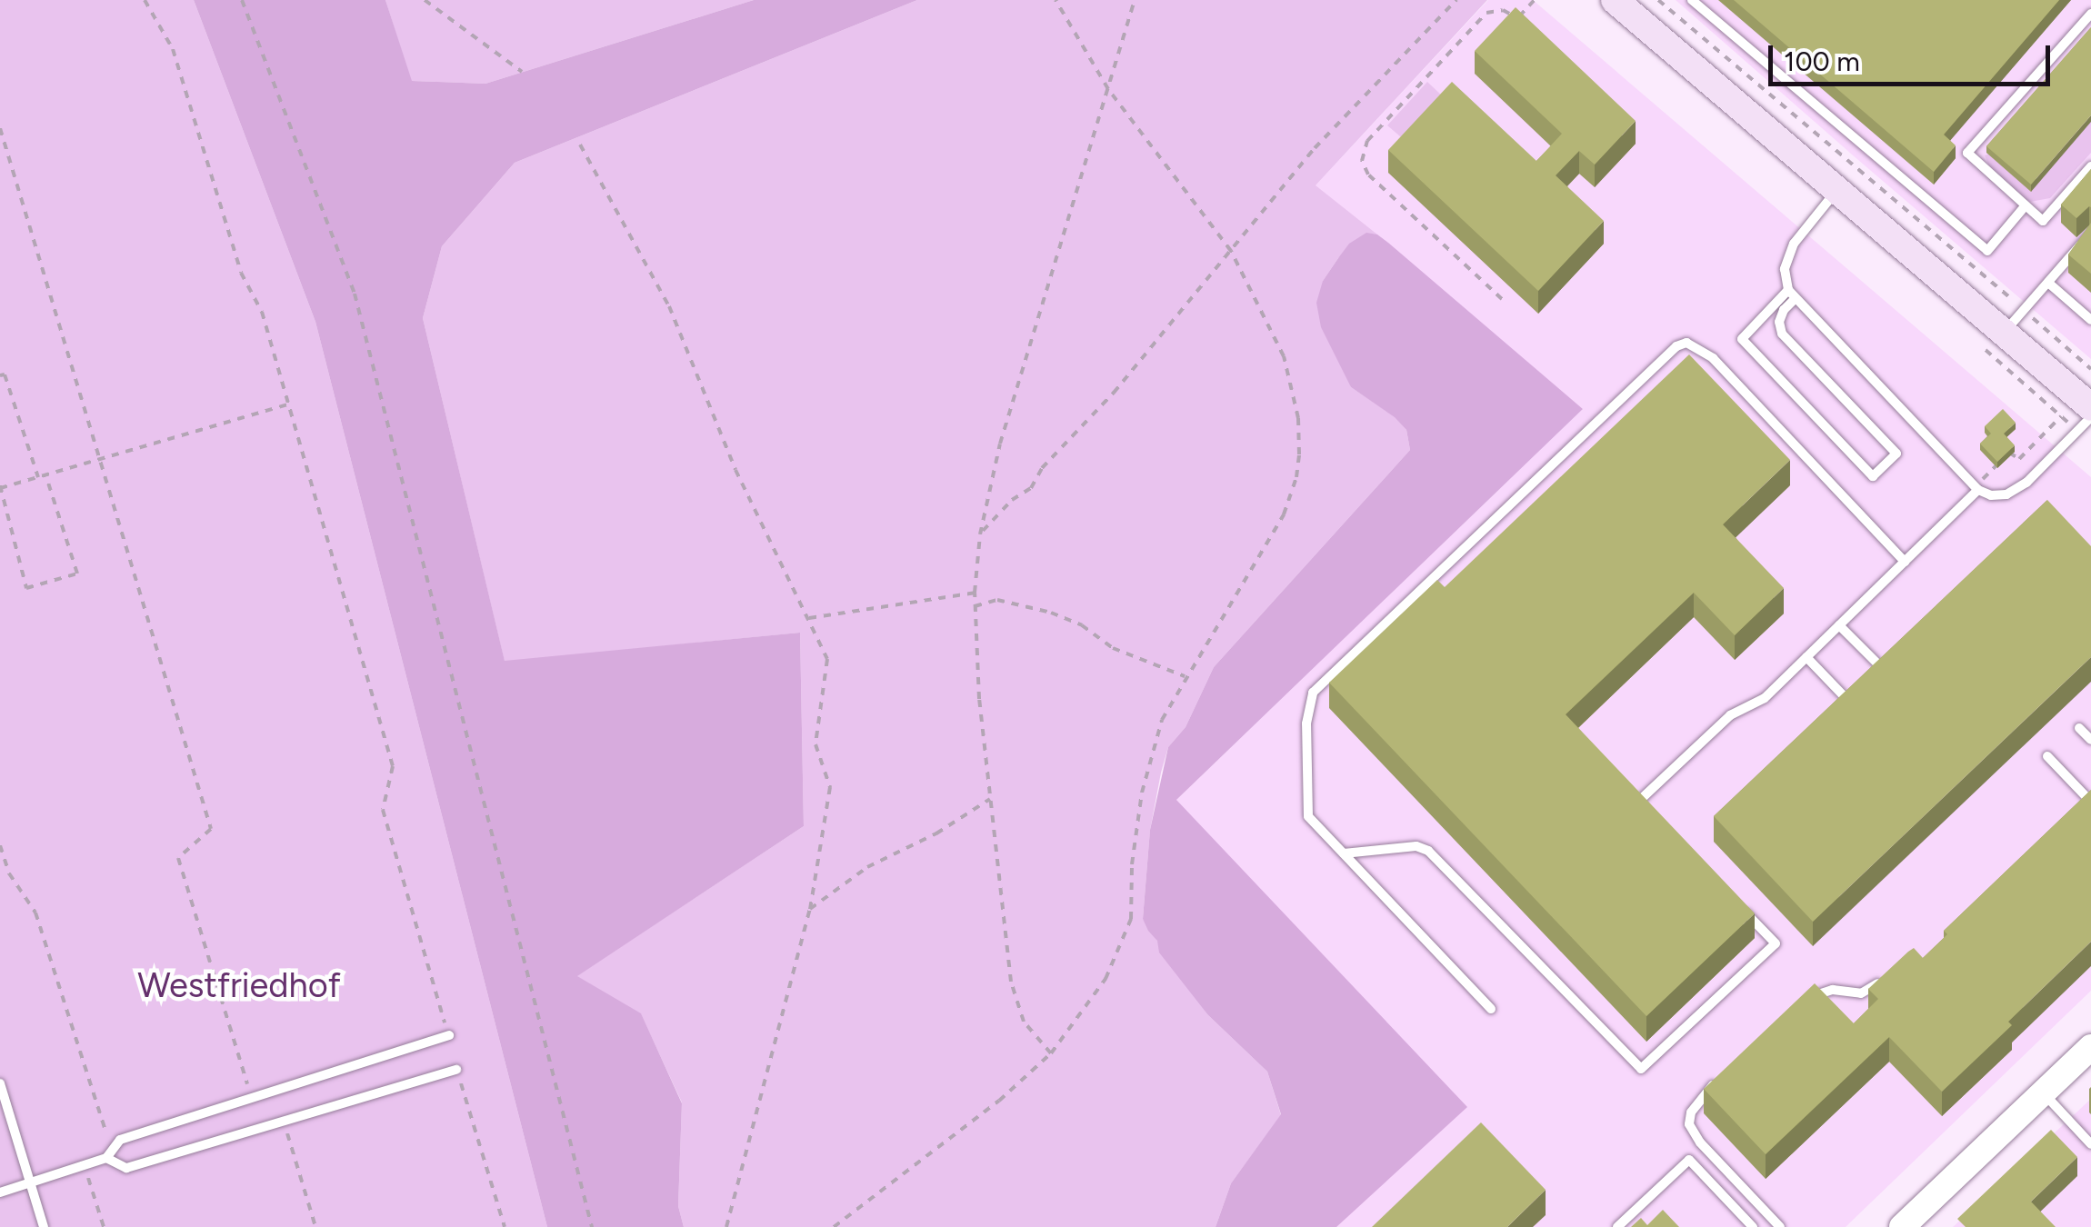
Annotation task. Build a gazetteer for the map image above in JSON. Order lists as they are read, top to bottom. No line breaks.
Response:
{"parks":["Westfriedhof"],"scale_bar":"100 m"}
